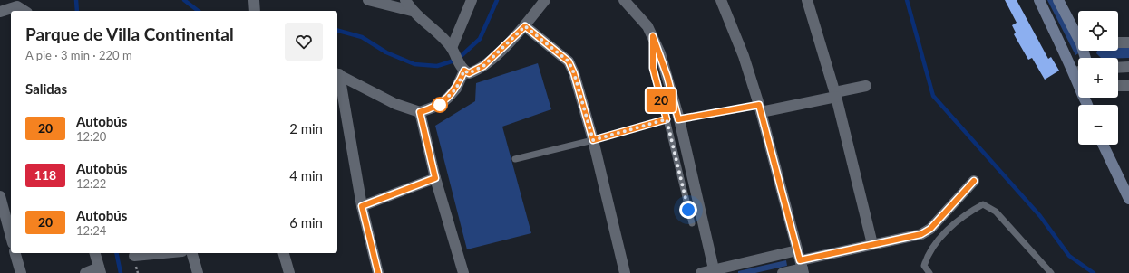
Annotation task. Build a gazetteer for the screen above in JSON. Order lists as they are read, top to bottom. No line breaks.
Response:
{"lines":["bus line 20"],"page":{"on_map":"20","map_buttons":["+","−"],"heading":[["Parque de Villa Continental","A pie · 3 min · 220 m"],"Salidas"],"list":[{"mark":"20","name":"Autobús","note":"12:20","value":"2 min"},{"mark":"118","name":"Autobús","note":"12:22","value":"4 min"},{"mark":"20","name":"Autobús","note":"12:24","value":"6 min"}]}}
